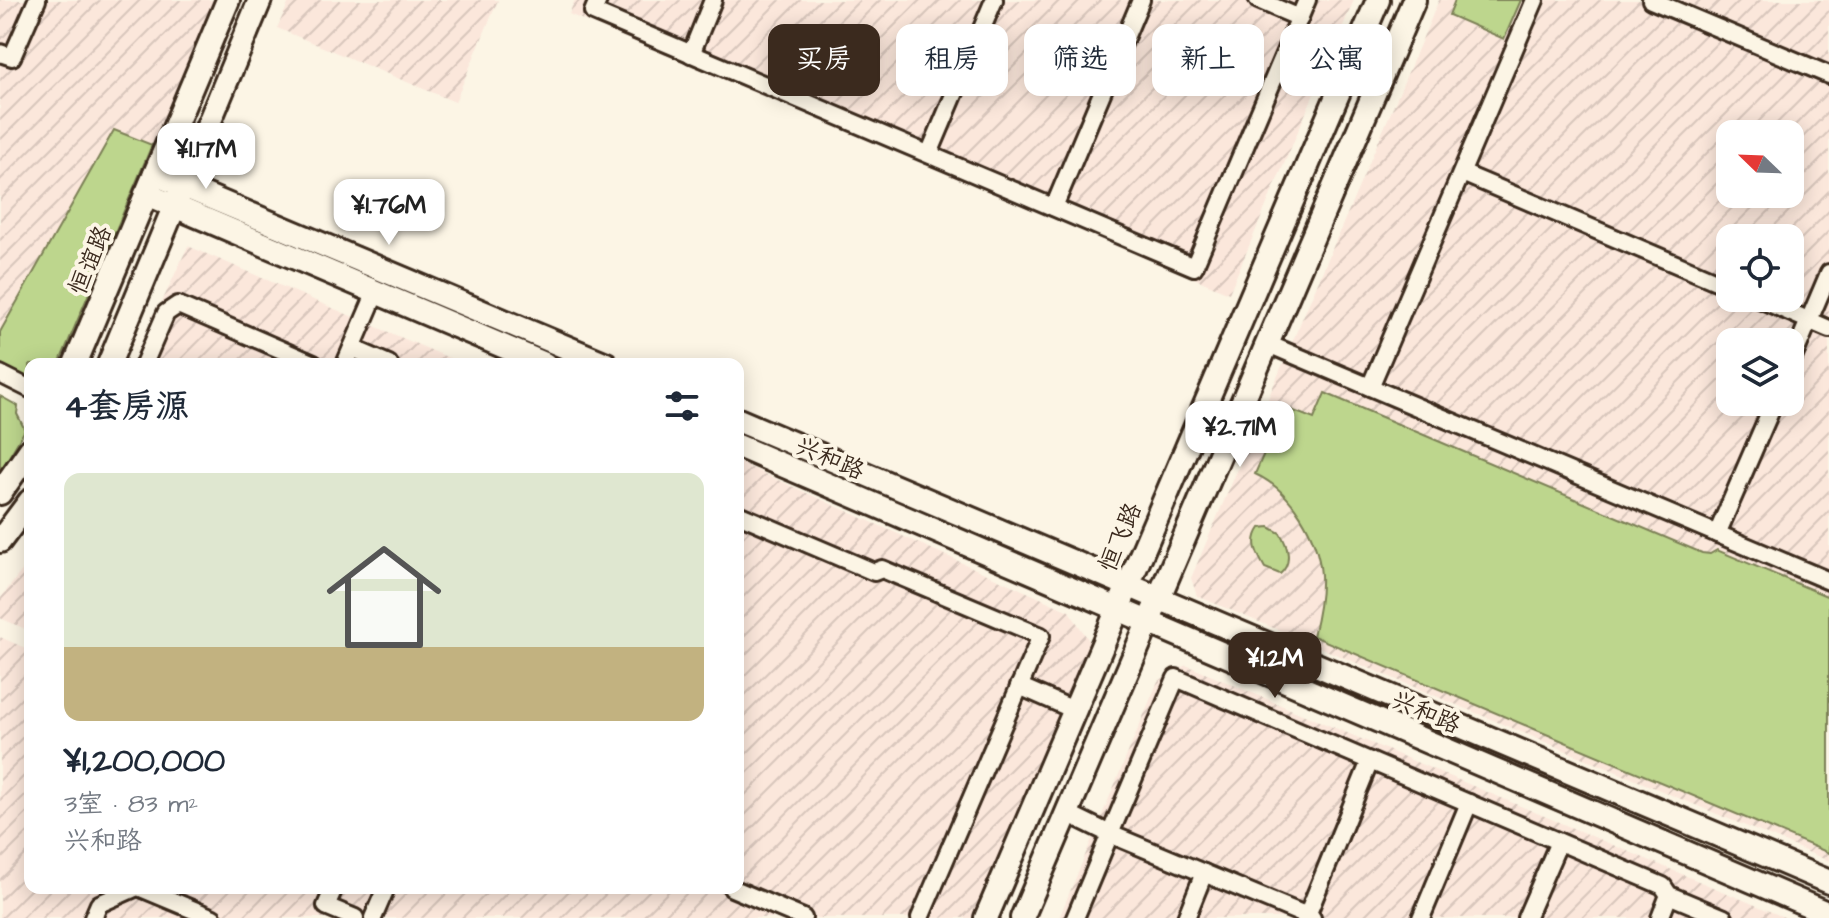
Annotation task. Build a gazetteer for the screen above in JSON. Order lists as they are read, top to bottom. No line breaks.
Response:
{"streets":{"main road":["恒谊路","兴和路","恒飞路"]},"crossings":[["兴和路","恒飞路"]],"north":"top left","page":{"chip":["买房","租房","筛选","新上","公寓"],"price":["¥1.17M","¥1.76M","¥2.71M","¥1.2M"],"heading":"4套房源","list":[{"name":"¥1,200,000","note":"3室 · 83 m² · 兴和路"}]}}
